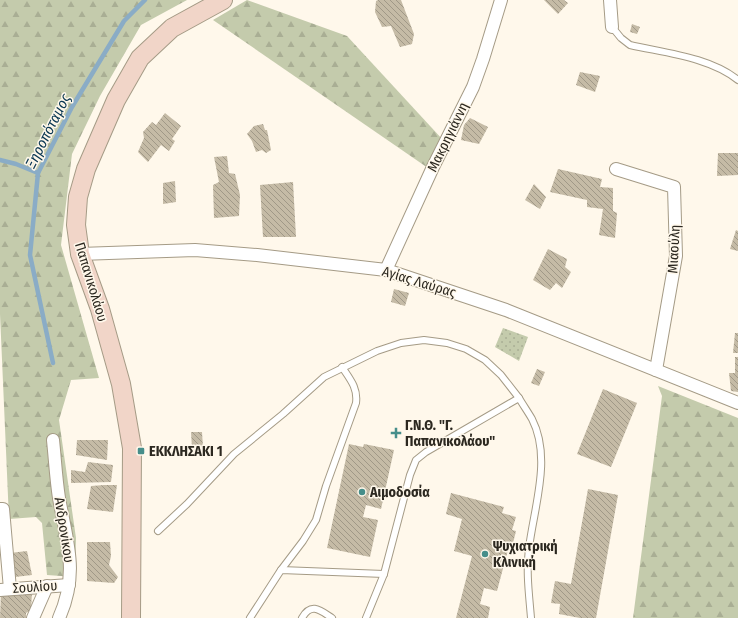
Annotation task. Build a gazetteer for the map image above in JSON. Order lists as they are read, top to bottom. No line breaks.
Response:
{"streets":{"main road":["Παπανικολάου"],"street":["Μακρηγιάννη","Μιαούλη","Αγίας Λαύρας","Ανδρονίκου","Σουλίου"]},"crossings":[["Μακρηγιάννη","Αγίας Λαύρας"],["Μιαούλη","Αγίας Λαύρας"],["Παπανικολάου","Αγίας Λαύρας"],["Ανδρονίκου","Σουλίου"]],"water":["Ξηροπόταμος"],"places":{"health":["Γ.Ν.Θ. \"Γ. Παπανικολάου\""],"transit":["ΕΚΚΛΗΣΑΚΙ 1"],"other":["Αιμοδοσία","Ψυχιατρική Κλινική"]}}
